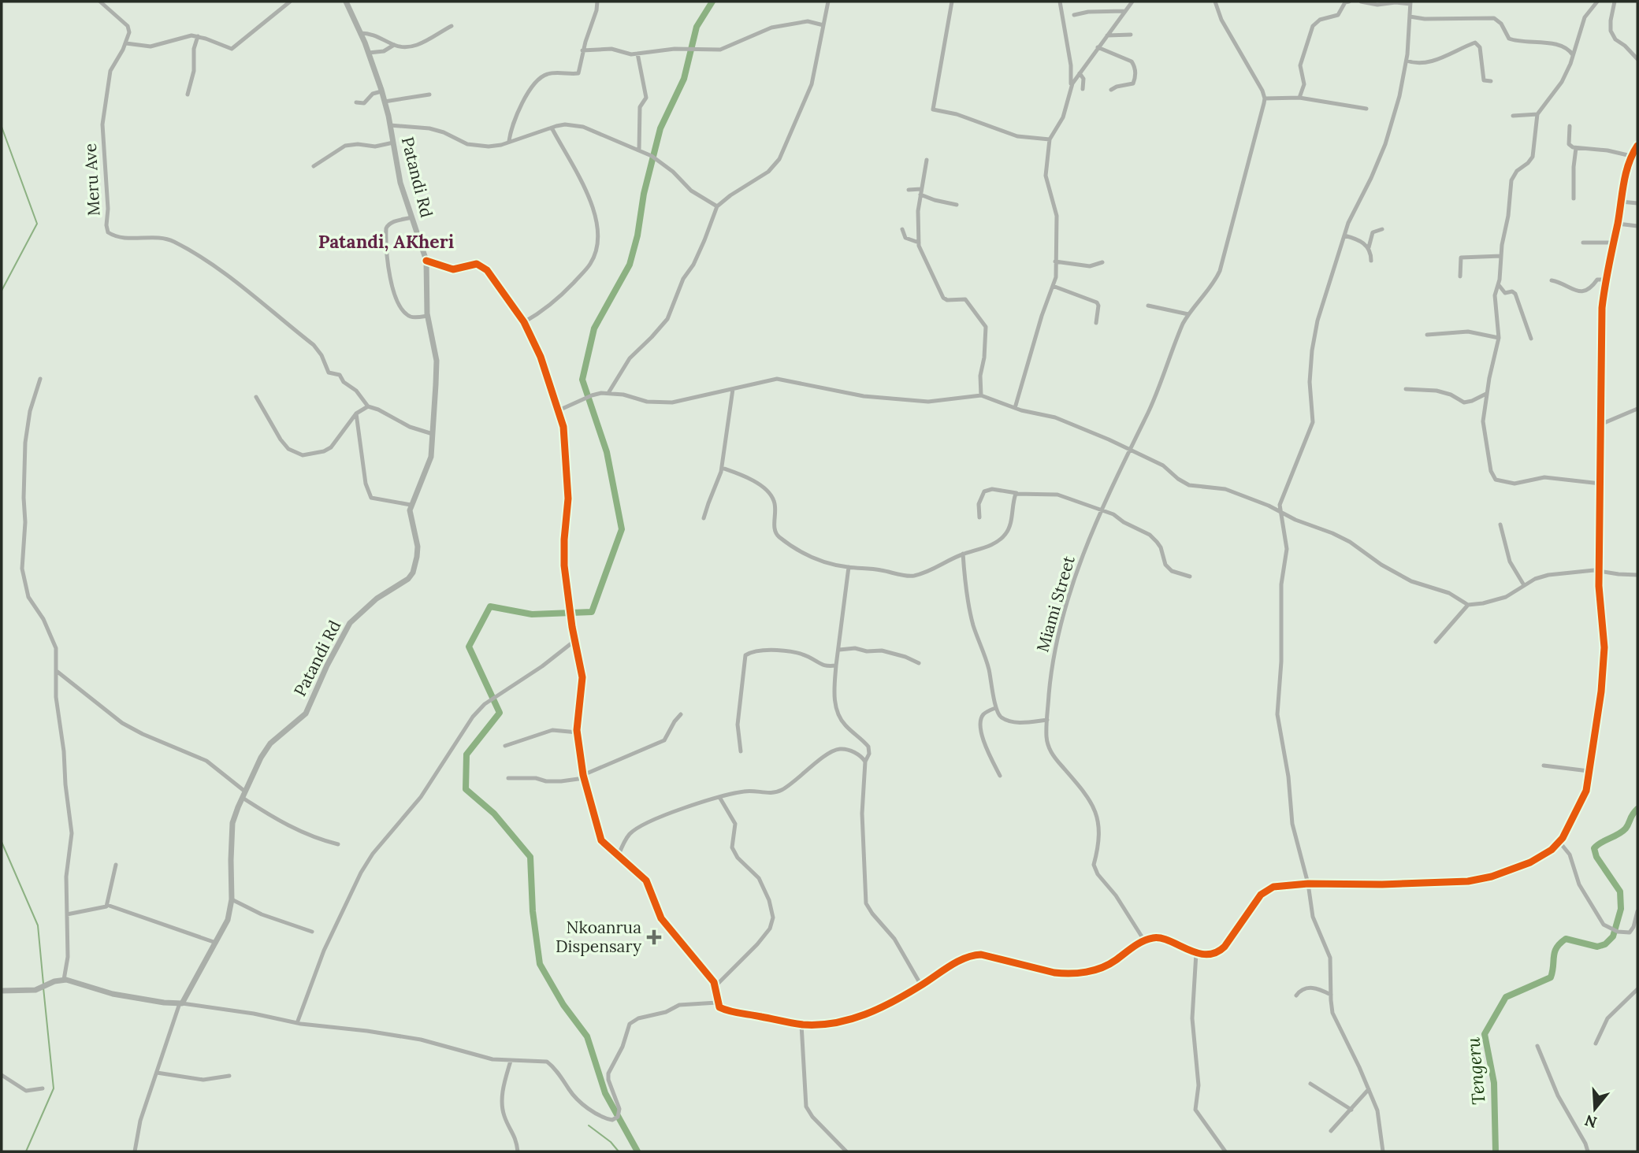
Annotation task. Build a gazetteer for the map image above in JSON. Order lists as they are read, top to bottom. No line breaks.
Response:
{"streets":{"street":["Patandi Rd","Meru Ave","Miami Street"]},"districts":["Patandi, AKheri"],"water":["Tengeru"],"places":{"health":["Nkoanrua Dispensary"]},"north":"bottom"}
